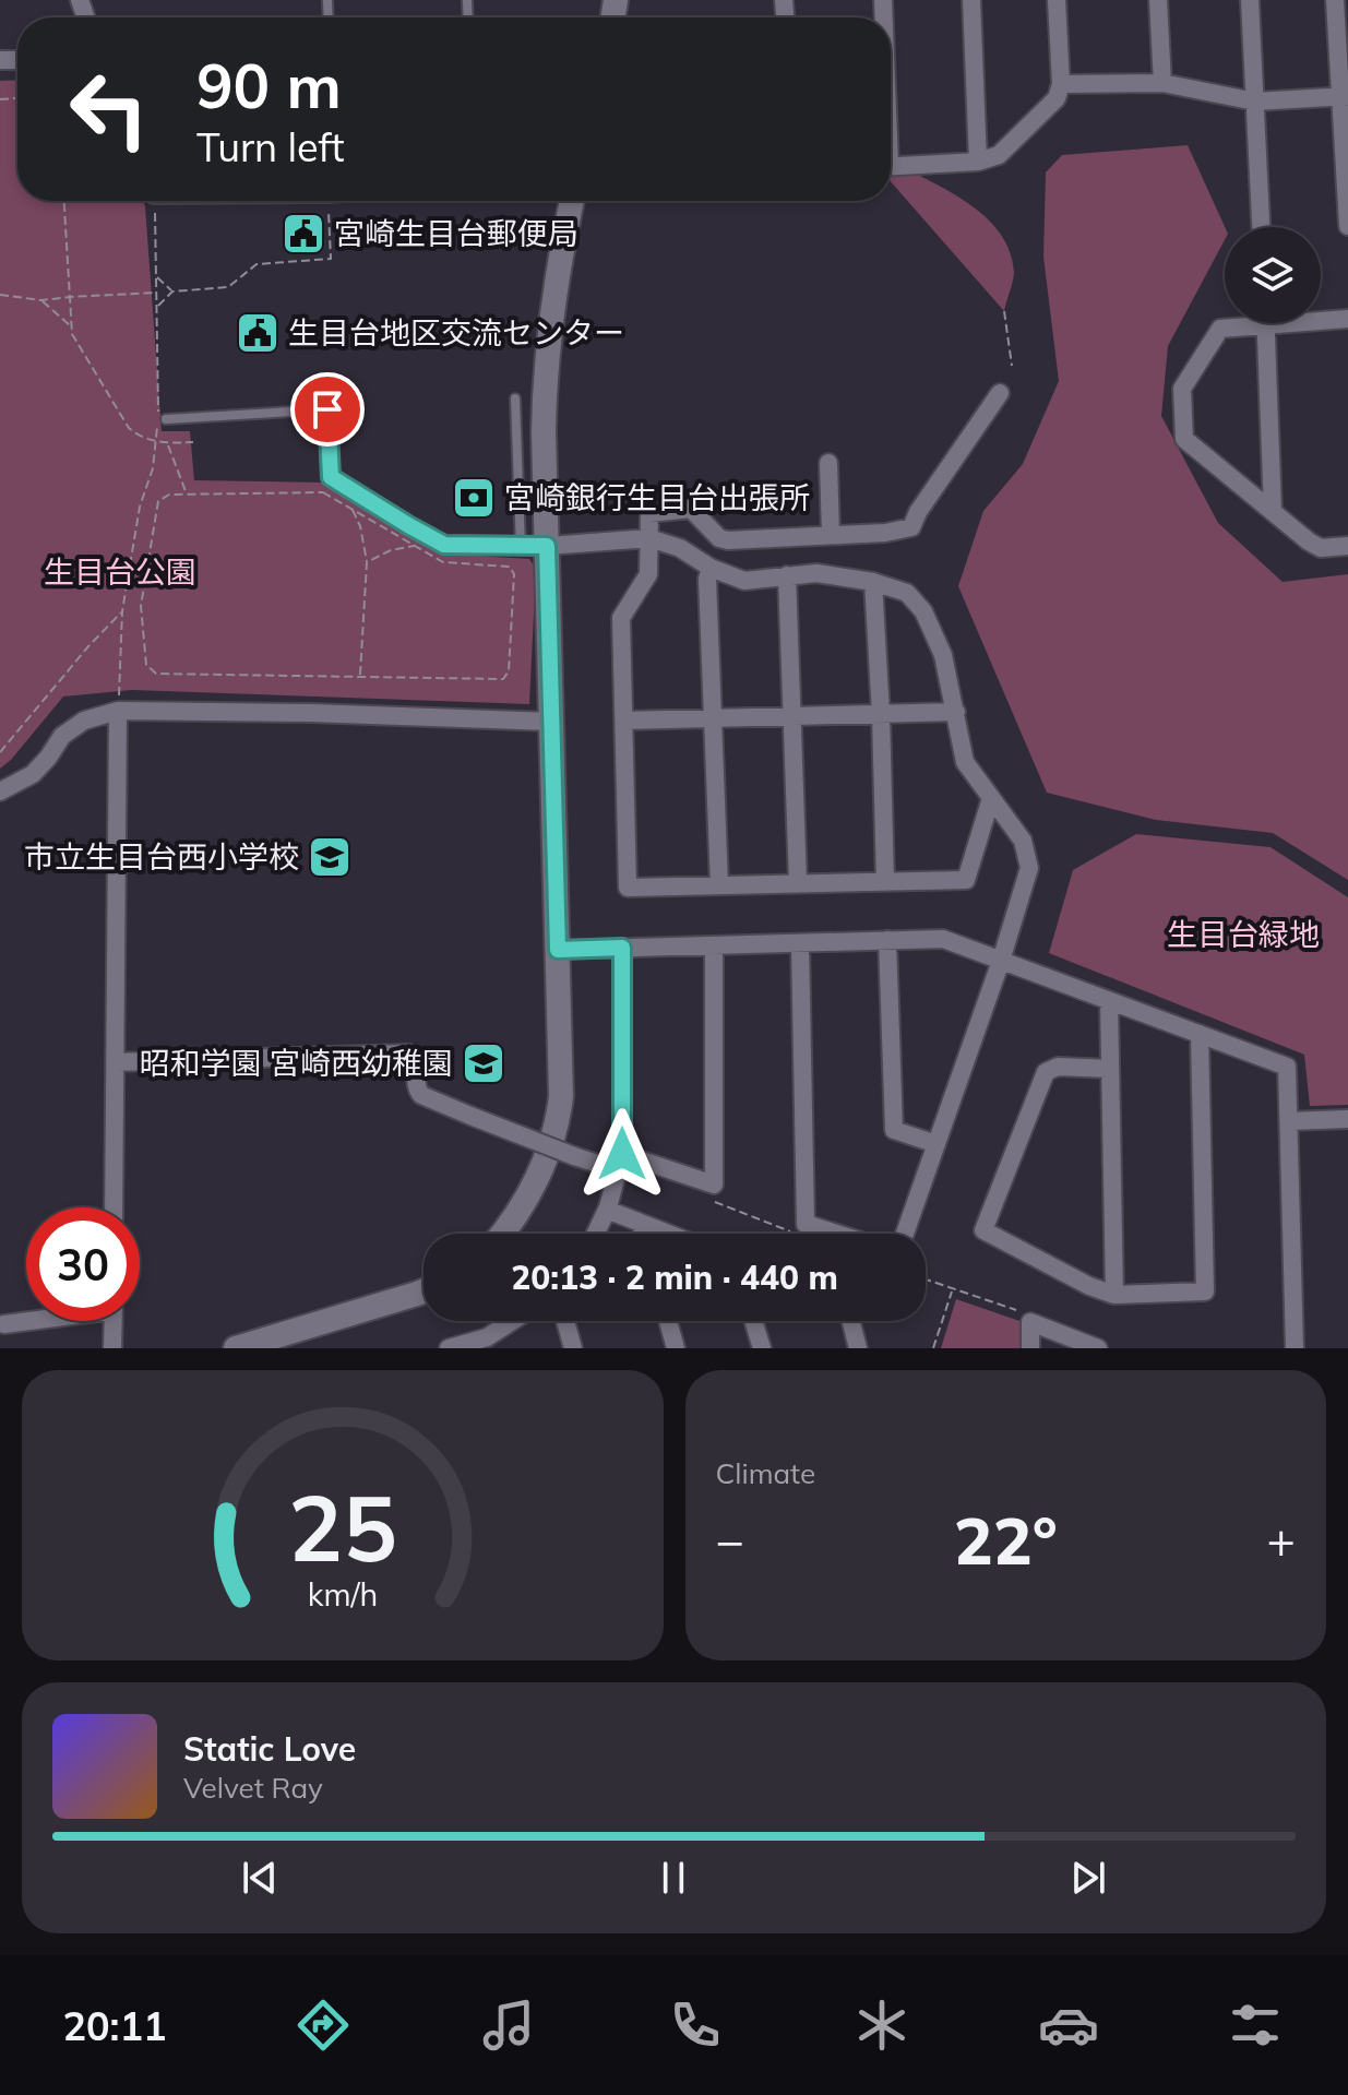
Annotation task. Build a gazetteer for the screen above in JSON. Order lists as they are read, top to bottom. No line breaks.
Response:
{"parks":["生目台公園","生目台緑地"],"places":{"public building":["宮崎生目台郵便局","生目台地区交流センター"],"bank":["宮崎銀行生目台出張所"],"school or university":["市立生目台西小学校","昭和学園 宮崎西幼稚園"]},"page":{"turn":["90 m","Turn left"],"limit":"30","trip":"20:13 · 2 min · 440 m","tile":"Climate","heat":["−","22°","+"],"song":["Static Love","Velvet Ray"],"tabs":"20:11","gauge":["25","km/h"]}}
